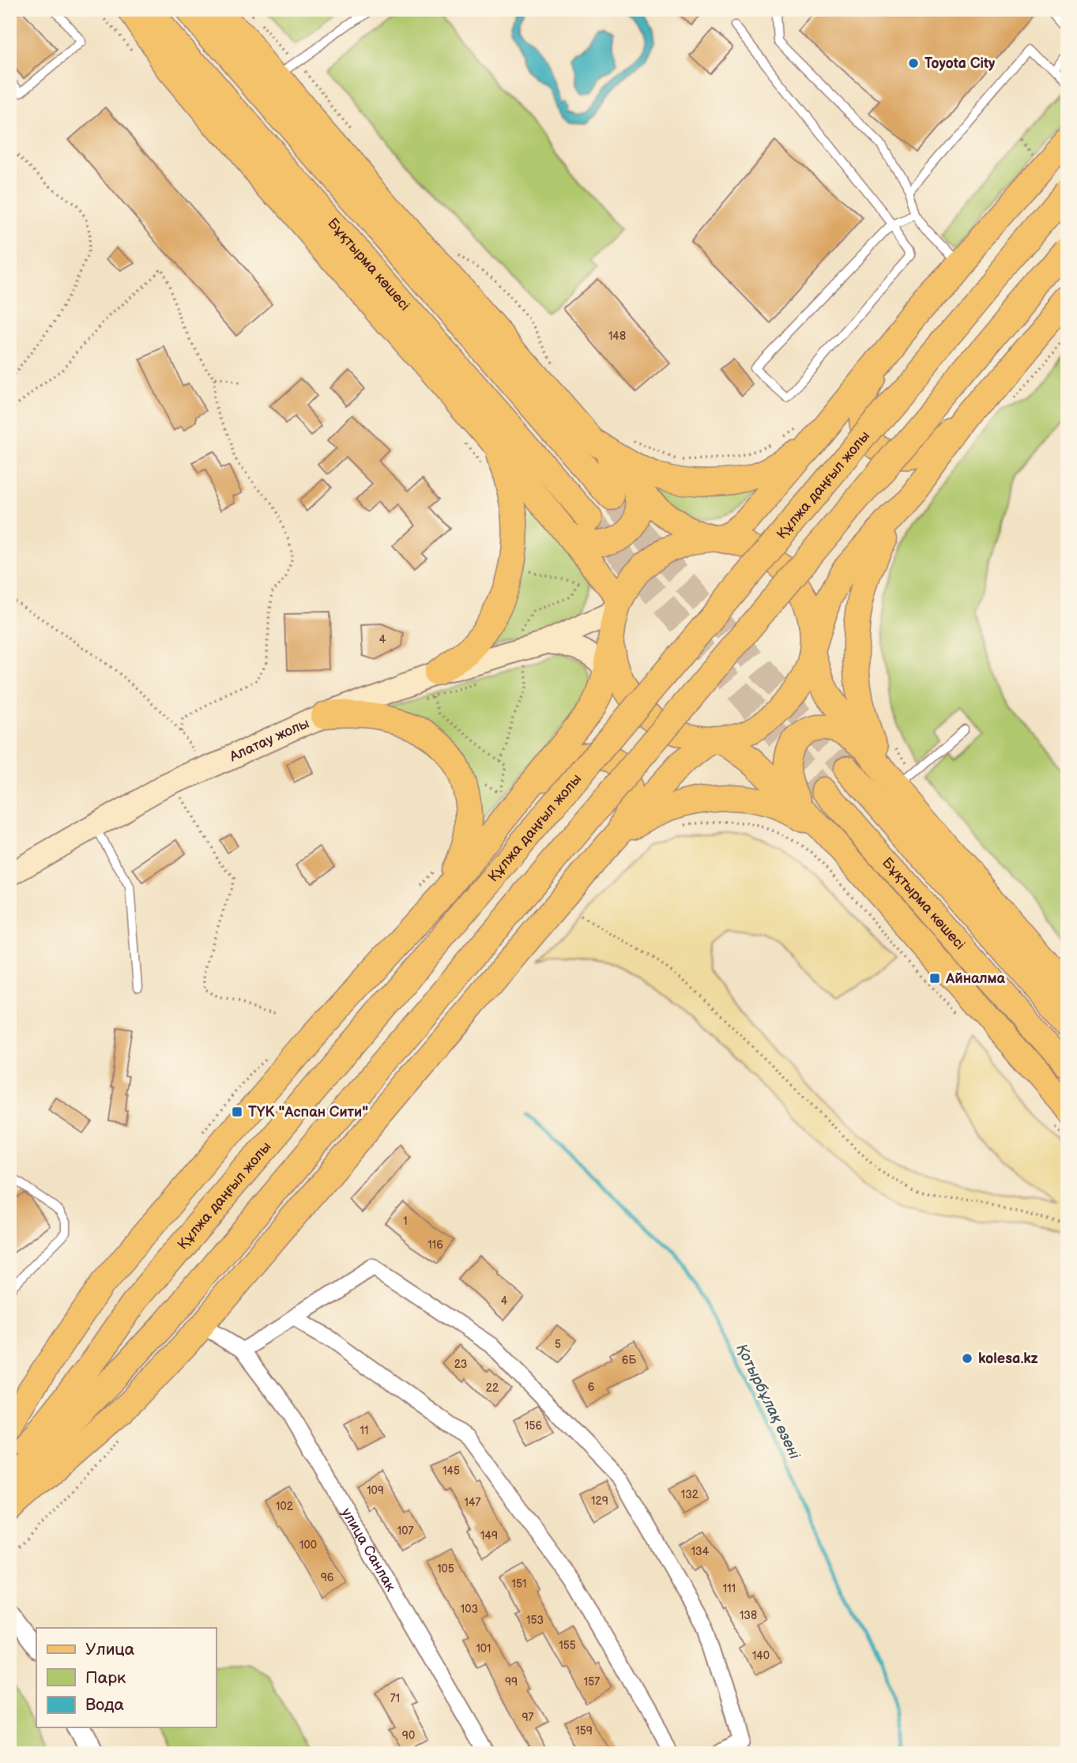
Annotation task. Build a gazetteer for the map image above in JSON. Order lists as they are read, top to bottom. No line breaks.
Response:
{"streets":{"main road":["Бұқтырма көшесі","Құлжа даңғыл жолы","Алатау жолы"],"street":["улица Санлак"]},"water":["Қотырбұлақ өзені"],"places":{"other":["Toyota City","kolesa.kz"],"transit":["Айналма","ТҮК \"Аспан Сити\""]},"house_numbers":["148","4","1","116","4","5","6Б","23","6","22","156","11","145","109","132","129","147","102","107","149","100","134","105","96","151","111","103","138","153","155","101","140","99","157","71","97","159","90"],"legend":["Улица","Парк","Вода"]}
